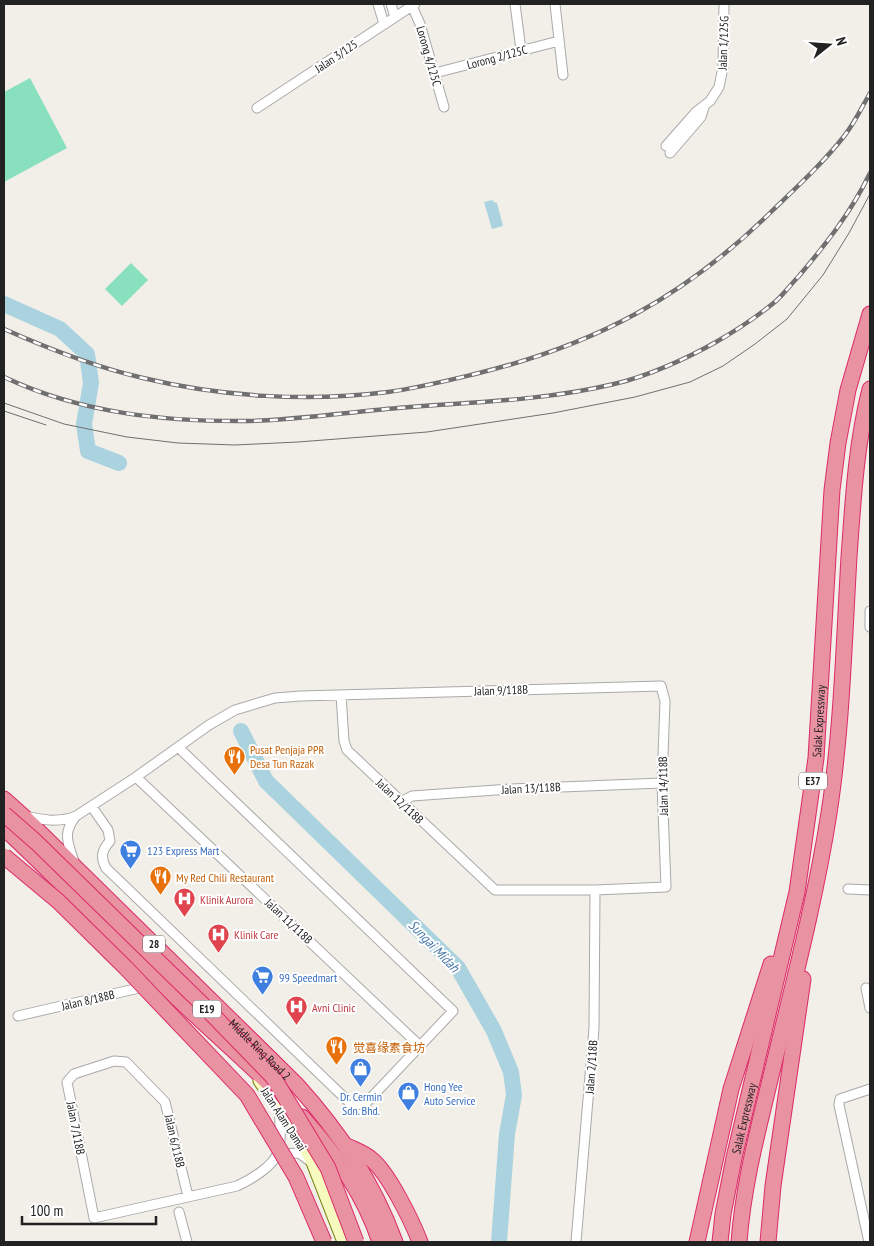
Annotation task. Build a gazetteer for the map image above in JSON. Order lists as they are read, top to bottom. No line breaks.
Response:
{"streets":{"highway":["Salak Expressway","E37","28","E19","Middle Ring Road 2"],"main road":["Jalan Alam Damai"],"street":["Jalan 1/125G","Jalan 3/125","Lorong 4/125C","Lorong 2/125C","Jalan 9/118B","Jalan 14/118B","Jalan 13/118B","Jalan 12/118B","Jalan 11/118B","Jalan 8/188B","Jalan 2/118B","Jalan 7/118B","Jalan 6/118B"]},"crossings":[["Jalan 3/125","Lorong 4/125C"],["Lorong 4/125C","Lorong 2/125C"],["Jalan 9/118B","Jalan 14/118B"],["Jalan 9/118B","Jalan 12/118B"],["Jalan 9/118B","Jalan 11/118B"],["Jalan 14/118B","Jalan 13/118B"],["Jalan 14/118B","Jalan 12/118B"],["Jalan 14/118B","Jalan 2/118B"],["Jalan 13/118B","Jalan 12/118B"],["Jalan 12/118B","Jalan 2/118B"],["Jalan 8/188B","Middle Ring Road 2"],["Middle Ring Road 2","Jalan Alam Damai"],["Jalan 7/118B","Jalan 6/118B"]],"water":["Sungai Midah"],"places":{"restaurant":["Pusat Penjaja PPR Desa Tun Razak","My Red Chili Restaurant","觉喜缘素食坊"],"supermarket":["123 Express Mart","99 Speedmart"],"hospital":["Klinik Aurora","Klinik Care","Avni Clinic"],"shop":["Dr. Cermin Sdn. Bhd.","Hong Yee Auto Service"]},"scale_bar":"100 m","north":"right"}
